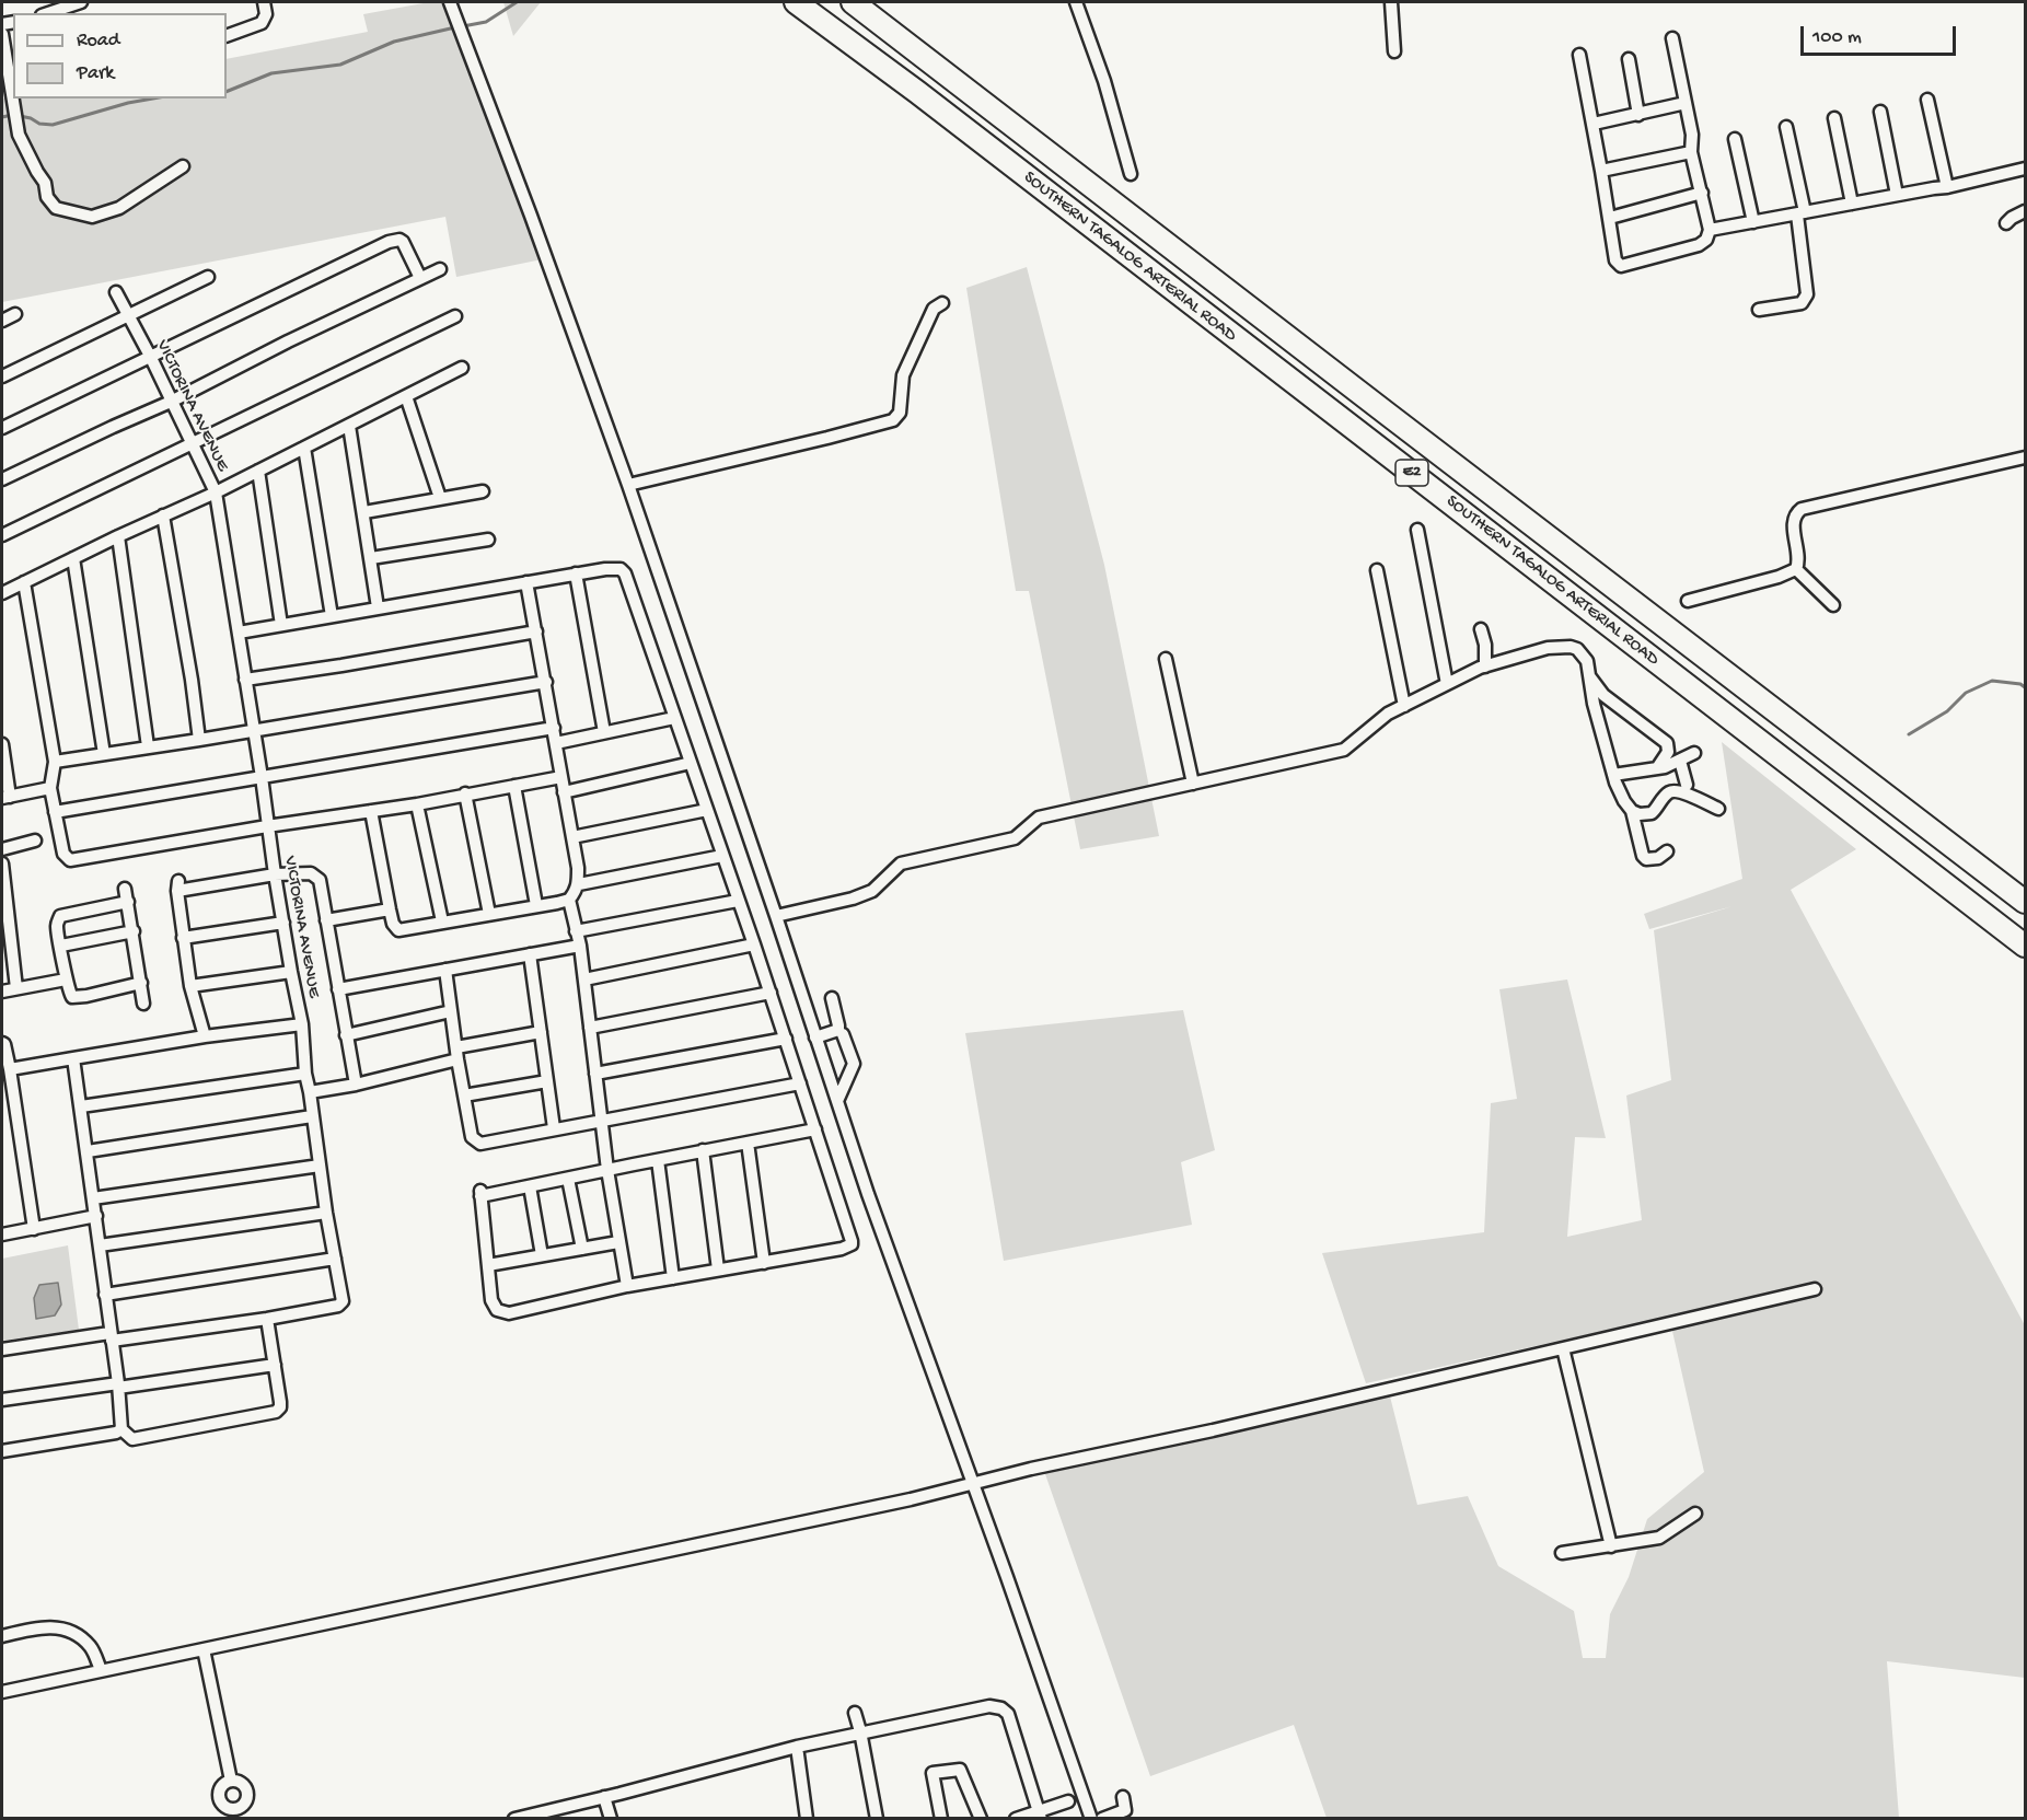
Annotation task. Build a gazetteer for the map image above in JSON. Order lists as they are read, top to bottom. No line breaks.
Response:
{"streets":{"highway":["SOUTHERN TAGALOG ARTERIAL ROAD","E2"],"street":["VICTORINA AVENUE"]},"legend":["Road","Park"],"scale_bar":"100 m"}
